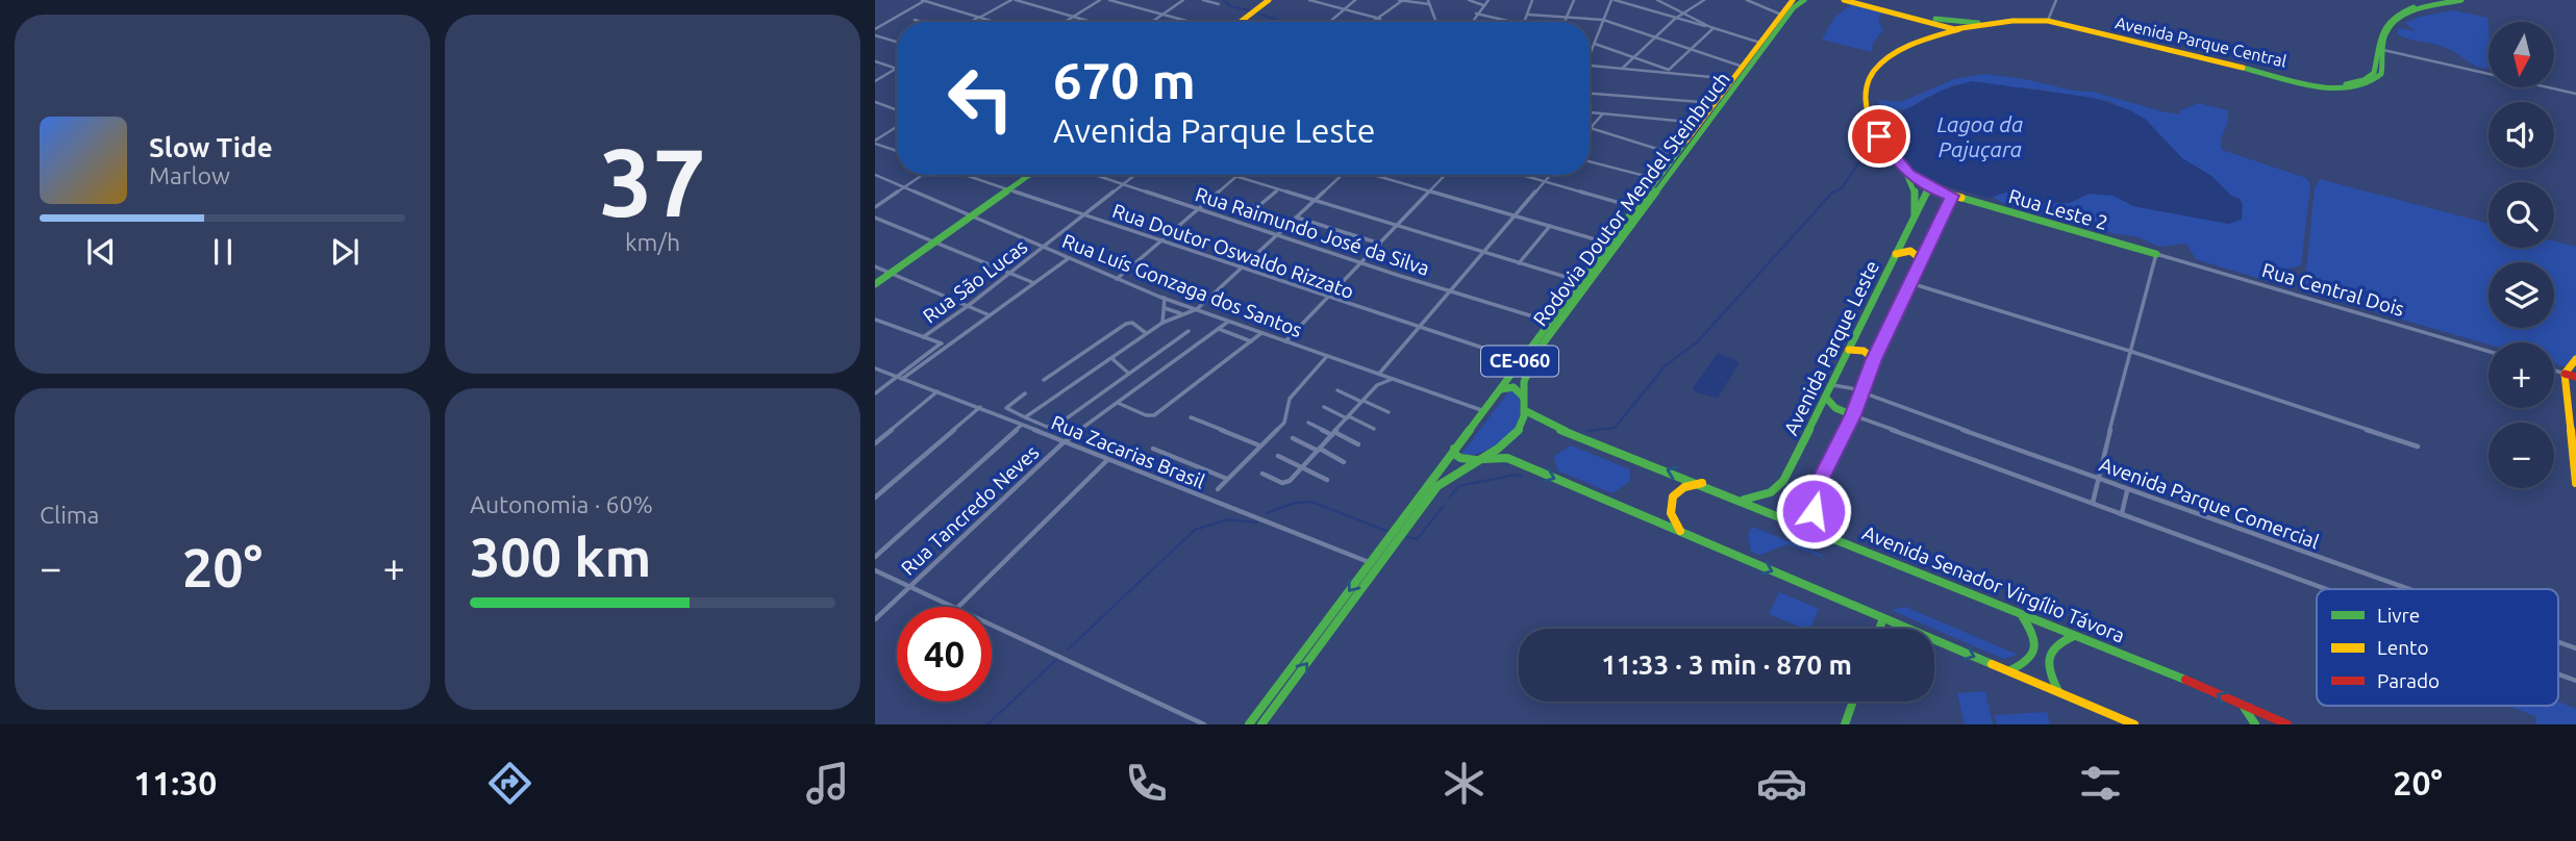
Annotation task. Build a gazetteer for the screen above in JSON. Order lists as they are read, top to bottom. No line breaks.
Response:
{"streets":{"main road":["Avenida Parque Central","Rodovia Doutor Mendel Steinbruch","Rua Leste 2","Avenida Parque Leste","CE-060","Avenida Senador Virgílio Távora"],"street":["Rua Raimundo José da Silva","Rua Doutor Oswaldo Rizzato","Rua São Lucas","Rua Luís Gonzaga dos Santos","Rua Central Dois","Rua Zacarias Brasil","Avenida Parque Comercial","Rua Tancredo Neves"]},"crossings":[["Rodovia Doutor Mendel Steinbruch","Rua Raimundo José da Silva"],["Rodovia Doutor Mendel Steinbruch","Rua Doutor Oswaldo Rizzato"],["Rodovia Doutor Mendel Steinbruch","Rua Luís Gonzaga dos Santos"],["Rodovia Doutor Mendel Steinbruch","Rua Zacarias Brasil"],["Rodovia Doutor Mendel Steinbruch","Avenida Senador Virgílio Távora"],["Rua Leste 2","Rua Central Dois"],["Rua Raimundo José da Silva","Rua São Lucas"],["Rua Doutor Oswaldo Rizzato","Rua São Lucas"],["Rua São Lucas","Rua Luís Gonzaga dos Santos"],["Rua Luís Gonzaga dos Santos","Rua Tancredo Neves"],["Avenida Parque Leste","Avenida Parque Comercial"],["Avenida Parque Leste","Avenida Senador Virgílio Távora"],["Rua Zacarias Brasil","Rua Tancredo Neves"]],"water":["Lagoa da Pajuçara"],"legend":["Livre","Lento","Parado"],"north":"bottom","page":{"tile":[["37","km/h"],"Clima",["Autonomia · 60%","300 km"]],"map_buttons":["+","−"],"turn":["670 m","Avenida Parque Leste"],"song":["Slow Tide","Marlow"],"heat":["−","20°","+"],"limit":"40","trip":"11:33 · 3 min · 870 m","tabs":["11:30","20°"]}}
